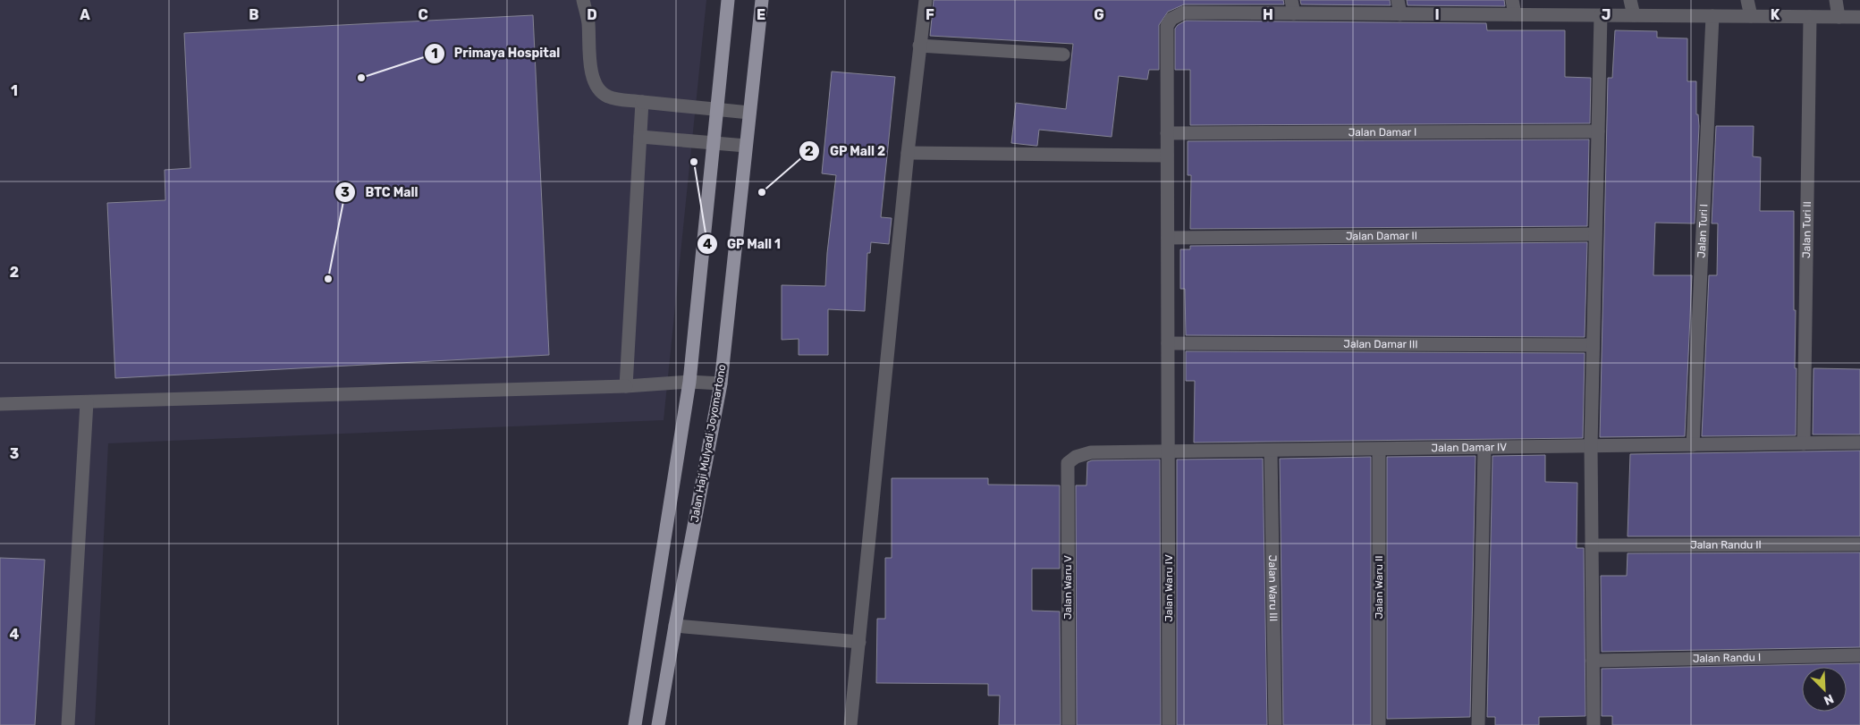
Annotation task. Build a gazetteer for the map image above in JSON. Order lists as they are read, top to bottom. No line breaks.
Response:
{"streets":{"main road":["Jalan Haji Mulyadi Joyomartono"],"street":["Jalan Damar I","Jalan Turi II","Jalan Turi I","Jalan Damar II","Jalan Damar III","Jalan Damar IV","Jalan Randu II","Jalan Waru V","Jalan Waru II","Jalan Waru IV","Jalan Waru III","Jalan Randu I"]},"crossings":[["Jalan Damar I","Jalan Waru IV"],["Jalan Turi II","Jalan Damar IV"],["Jalan Turi I","Jalan Damar IV"],["Jalan Damar II","Jalan Waru IV"],["Jalan Damar III","Jalan Waru IV"],["Jalan Damar IV","Jalan Waru V"],["Jalan Damar IV","Jalan Waru II"],["Jalan Damar IV","Jalan Waru IV"],["Jalan Damar IV","Jalan Waru III"]],"places":["Primaya Hospital","GP Mall 1","GP Mall 2","BTC Mall"],"north":"bottom right","grid":{"columns":["A","B","C","D","E","F","G","H","I","J","K"],"rows":["1","2","3","4"]}}
